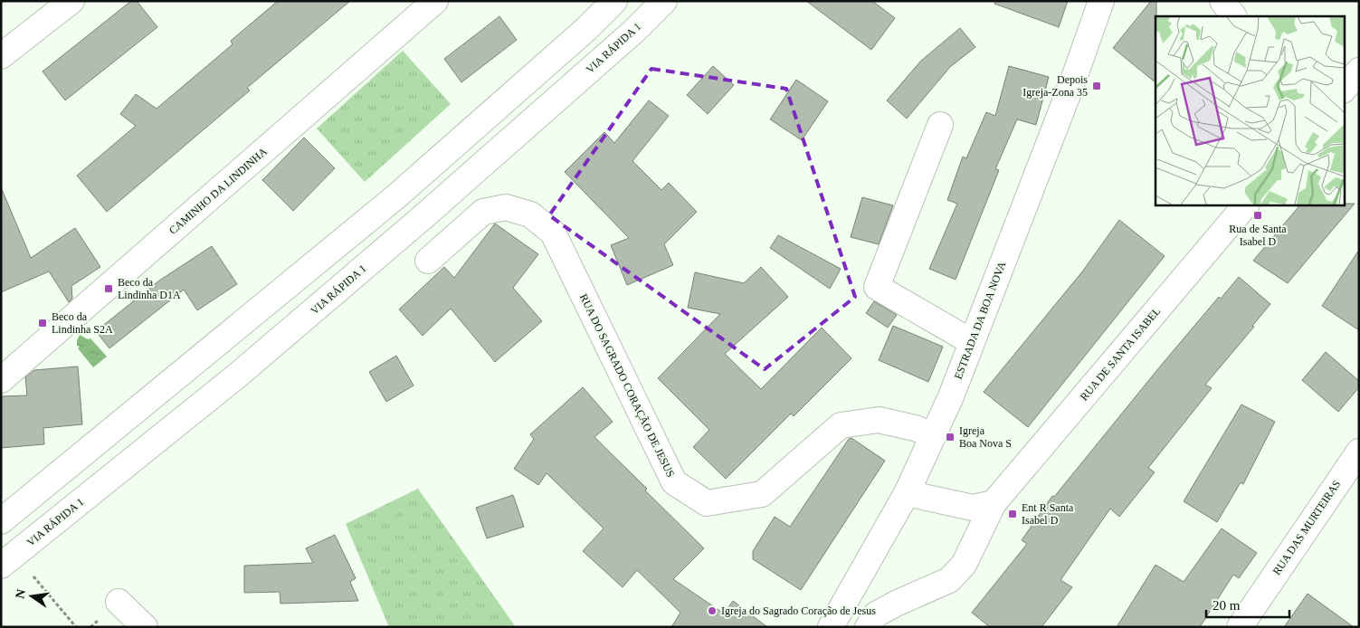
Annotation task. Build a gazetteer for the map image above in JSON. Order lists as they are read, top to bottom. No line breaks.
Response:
{"streets":{"main road":["VIA RÁPIDA 1","CAMINHO DA LINDINHA","ESTRADA DA BOA NOVA","RUA DE SANTA ISABEL","RUA DO SAGRADO CORAÇÃO DE JESUS","RUA DAS MURTEIRAS"]},"crossings":[["ESTRADA DA BOA NOVA","RUA DO SAGRADO CORAÇÃO DE JESUS"]],"places":{"transit":["Depois Igreja-Zona 35","Rua de Santa Isabel D","Beco da Lindinha D1A","Beco da Lindinha S2A","Igreja Boa Nova S","Ent R Santa Isabel D"],"other":["Igreja do Sagrado Coração de Jesus"]},"scale_bar":"20 m","north":"left"}
